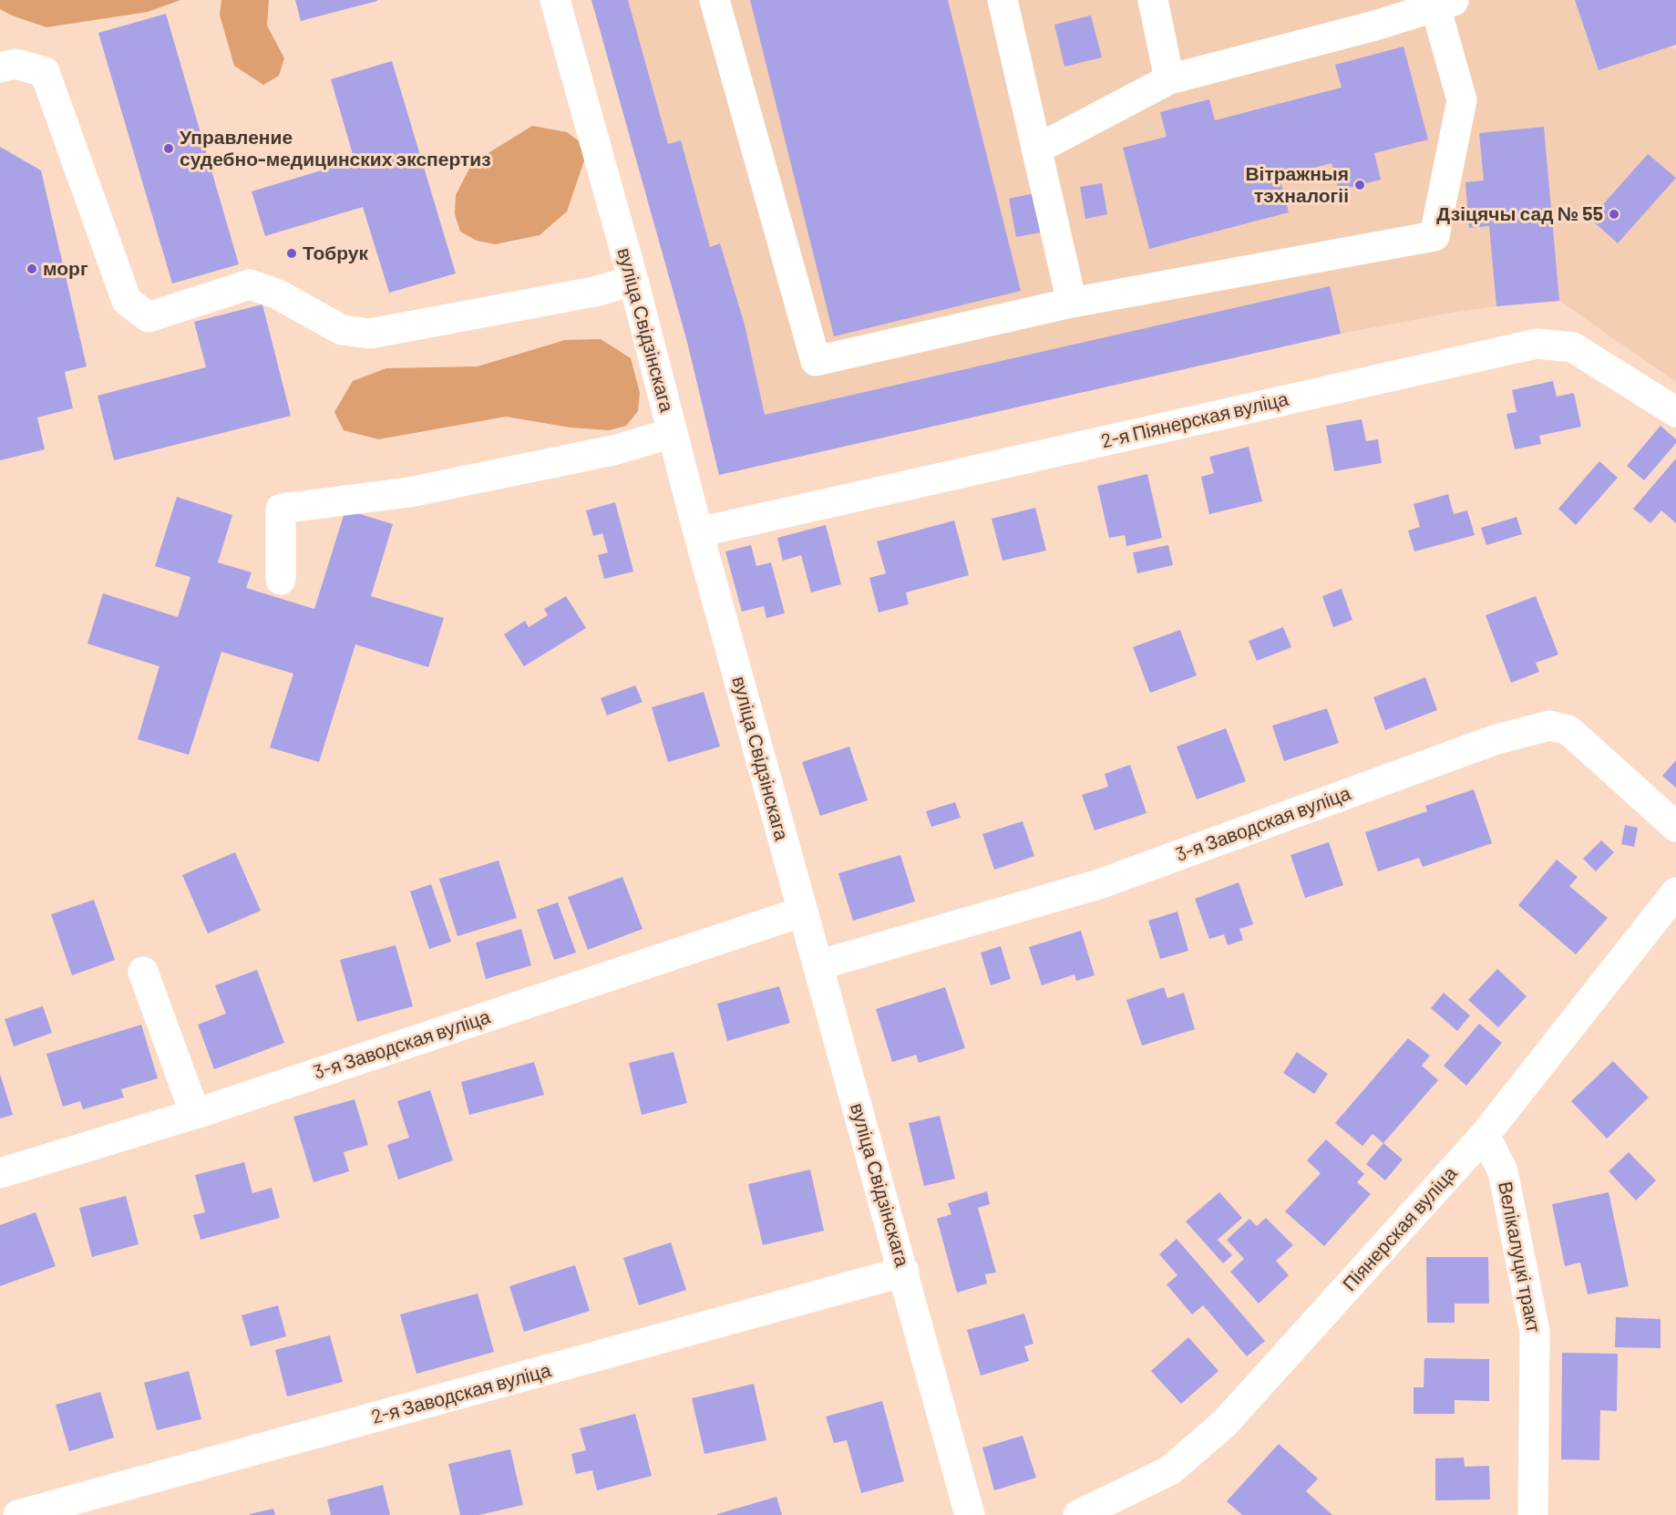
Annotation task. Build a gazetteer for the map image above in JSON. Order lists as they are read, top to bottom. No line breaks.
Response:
{"streets":{"street":["вуліца Свідзінскага","2-я Піянерская вуліца","3-я Заводская вуліца","Піянерская вуліца","Велікалуцкі тракт","2-я Заводская вуліца"]},"crossings":[["вуліца Свідзінскага","2-я Піянерская вуліца"],["вуліца Свідзінскага","3-я Заводская вуліца"],["вуліца Свідзінскага","2-я Заводская вуліца"],["Піянерская вуліца","Велікалуцкі тракт"]],"places":["Управление судебно-медицинских экспертиз","Вітражныя тэхналогіі","Дзіцячы сад № 55","Тобрук","морг"]}
